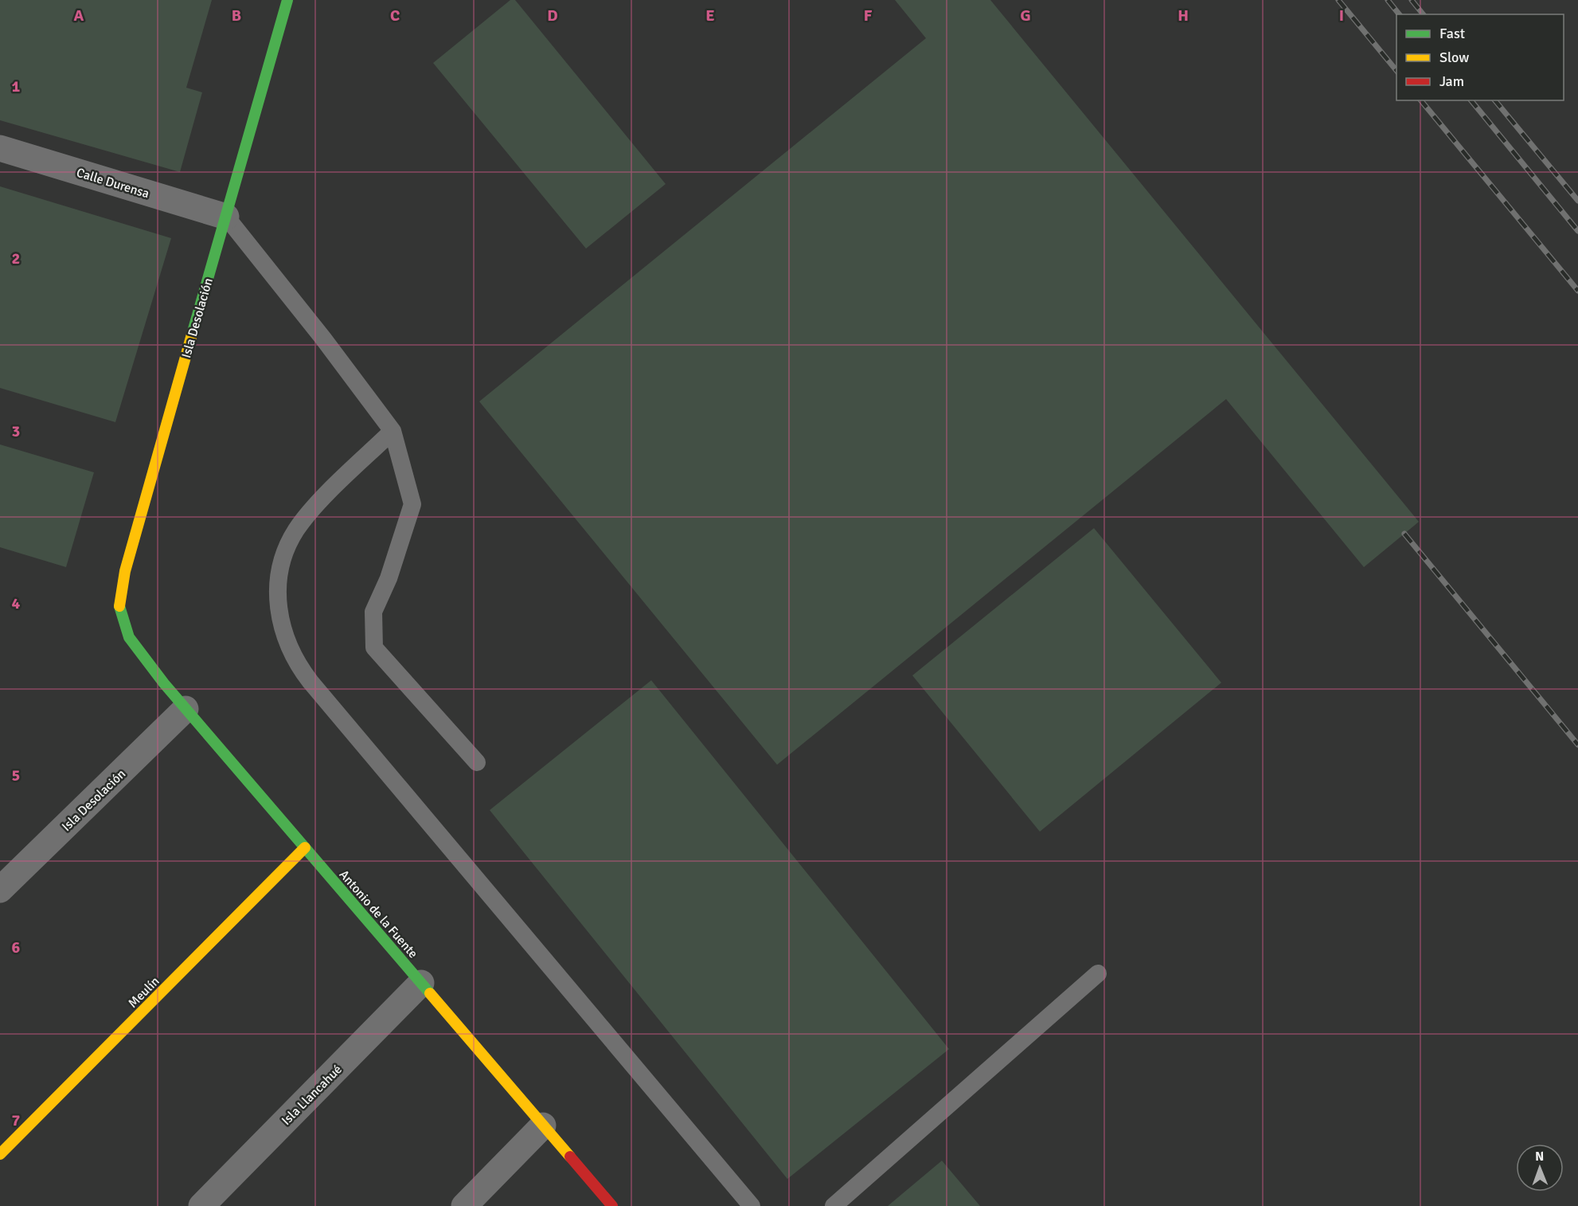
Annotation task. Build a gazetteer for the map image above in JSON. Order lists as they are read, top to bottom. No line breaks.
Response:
{"streets":{"street":["Calle Durensa","Isla Desolación","Antonio de la Fuente","Meulín","Isla Llancahué"]},"crossings":[["Calle Durensa","Isla Desolación"],["Isla Desolación","Antonio de la Fuente"],["Antonio de la Fuente","Meulín"],["Antonio de la Fuente","Isla Llancahué"]],"legend":["Fast","Slow","Jam"],"north":"top","grid":{"columns":["A","B","C","D","E","F","G","H","I"],"rows":["1","2","3","4","5","6","7"]}}
